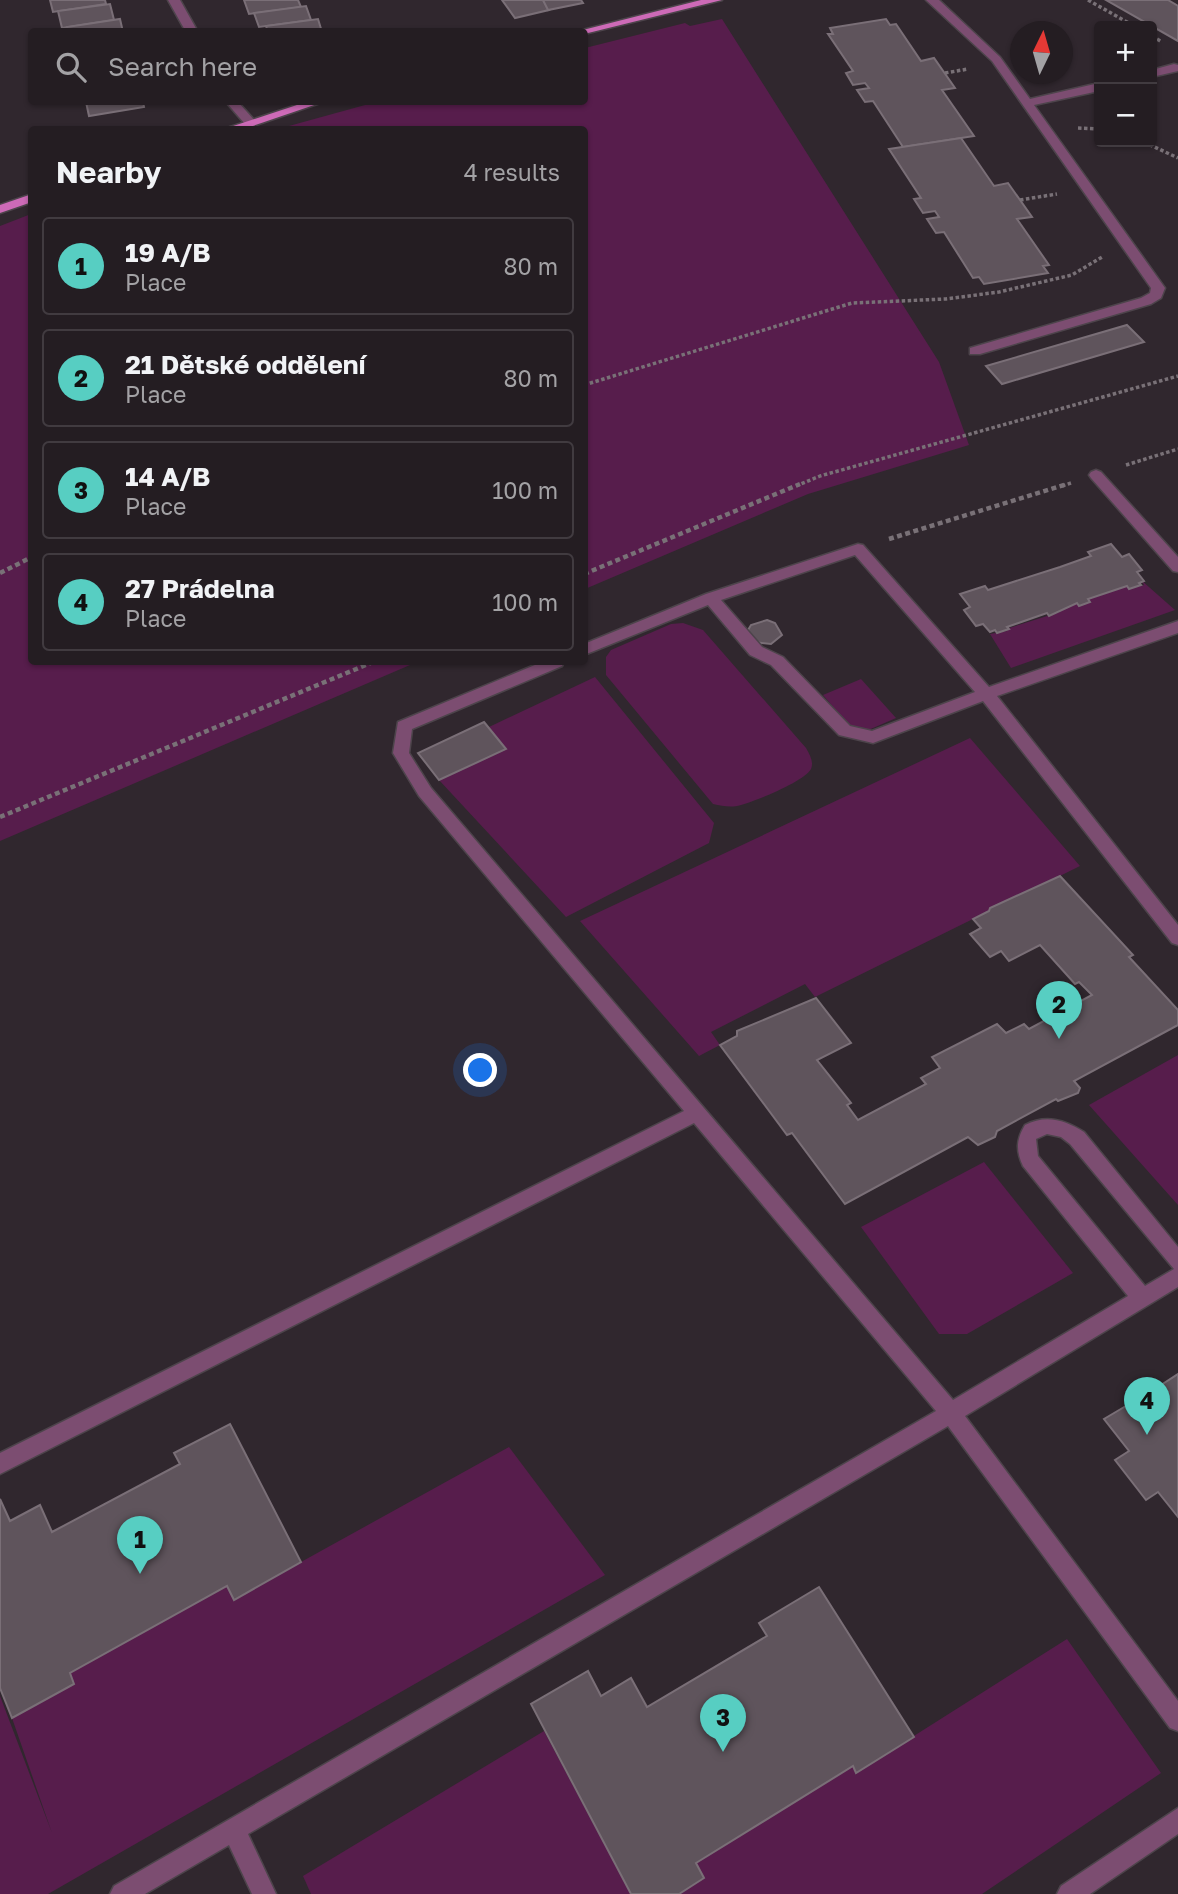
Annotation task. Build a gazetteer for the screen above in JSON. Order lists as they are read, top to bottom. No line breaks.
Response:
{"north":"top","page":{"map_buttons":["+","−"],"search":"Search here","heading":["Nearby","4 results"],"list":[{"mark":"1","name":"19 A/B","note":"Place","value":"80 m"},{"mark":"2","name":"21 Dětské oddělení","note":"Place","value":"80 m"},{"mark":"3","name":"14 A/B","note":"Place","value":"100 m"},{"mark":"4","name":"27 Prádelna","note":"Place","value":"100 m"}],"pins":["2","4","1","3"]}}
